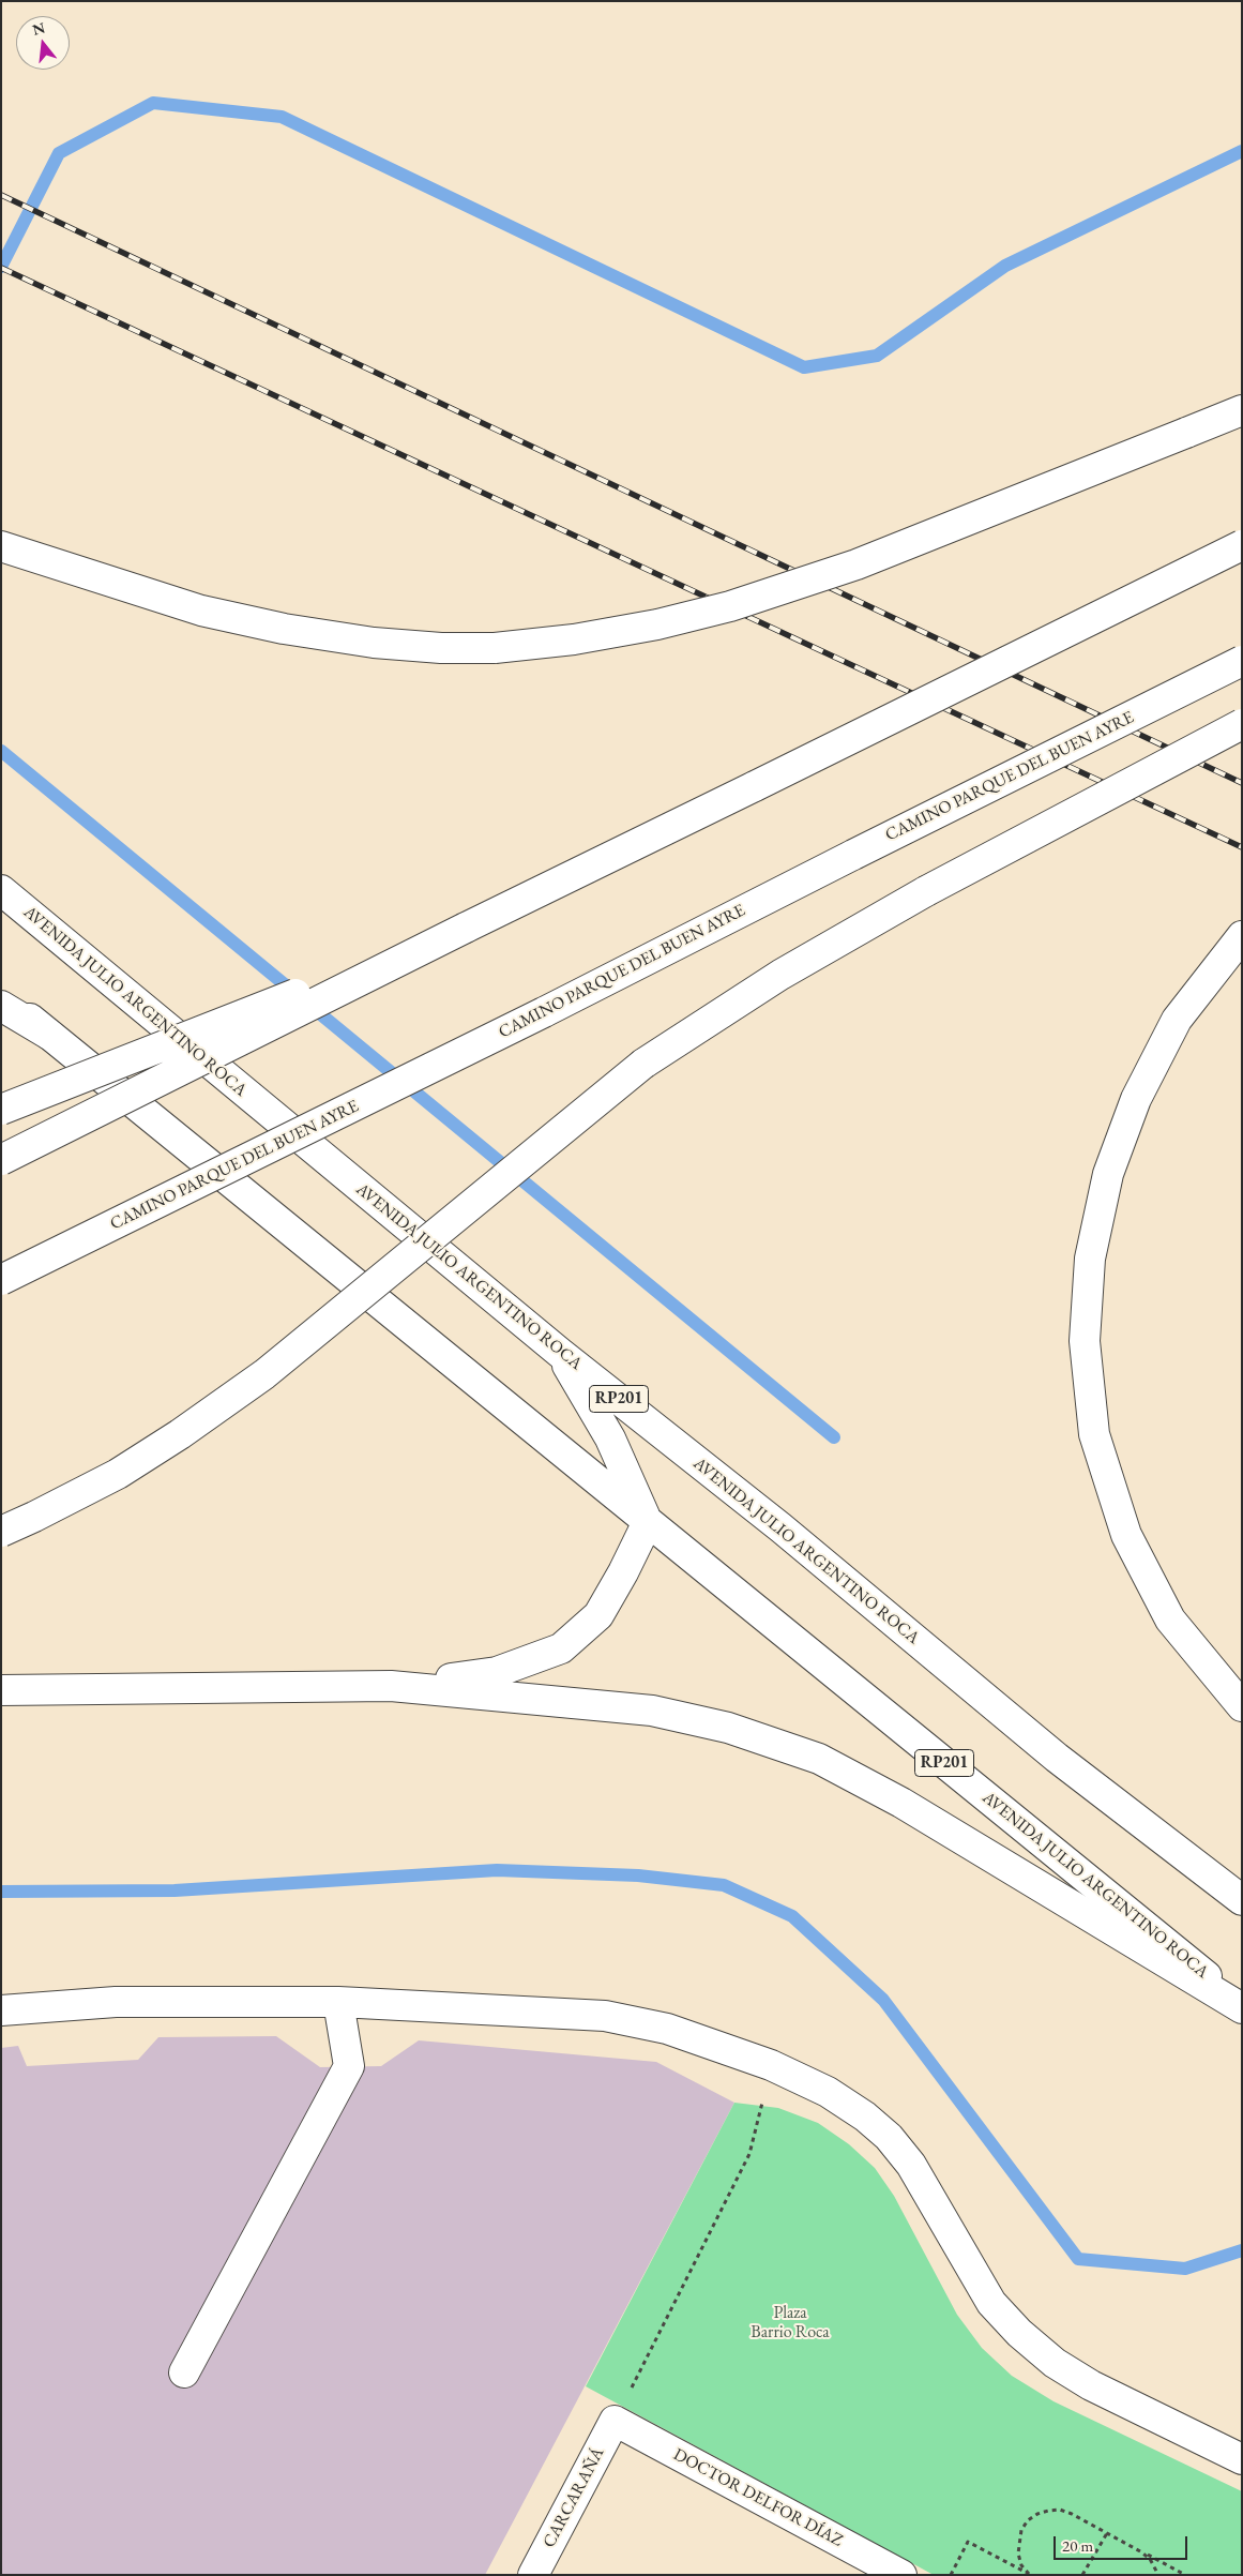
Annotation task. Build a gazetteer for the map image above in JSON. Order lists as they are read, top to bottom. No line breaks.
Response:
{"streets":{"main road":["CAMINO PARQUE DEL BUEN AYRE","AVENIDA JULIO ARGENTINO ROCA","RP201","CARCARAÑÁ","DOCTOR DELFOR DÍAZ"]},"crossings":[["CARCARAÑÁ","DOCTOR DELFOR DÍAZ"]],"parks":["Plaza Barrio Roca"],"scale_bar":"20 m","north":"top"}
